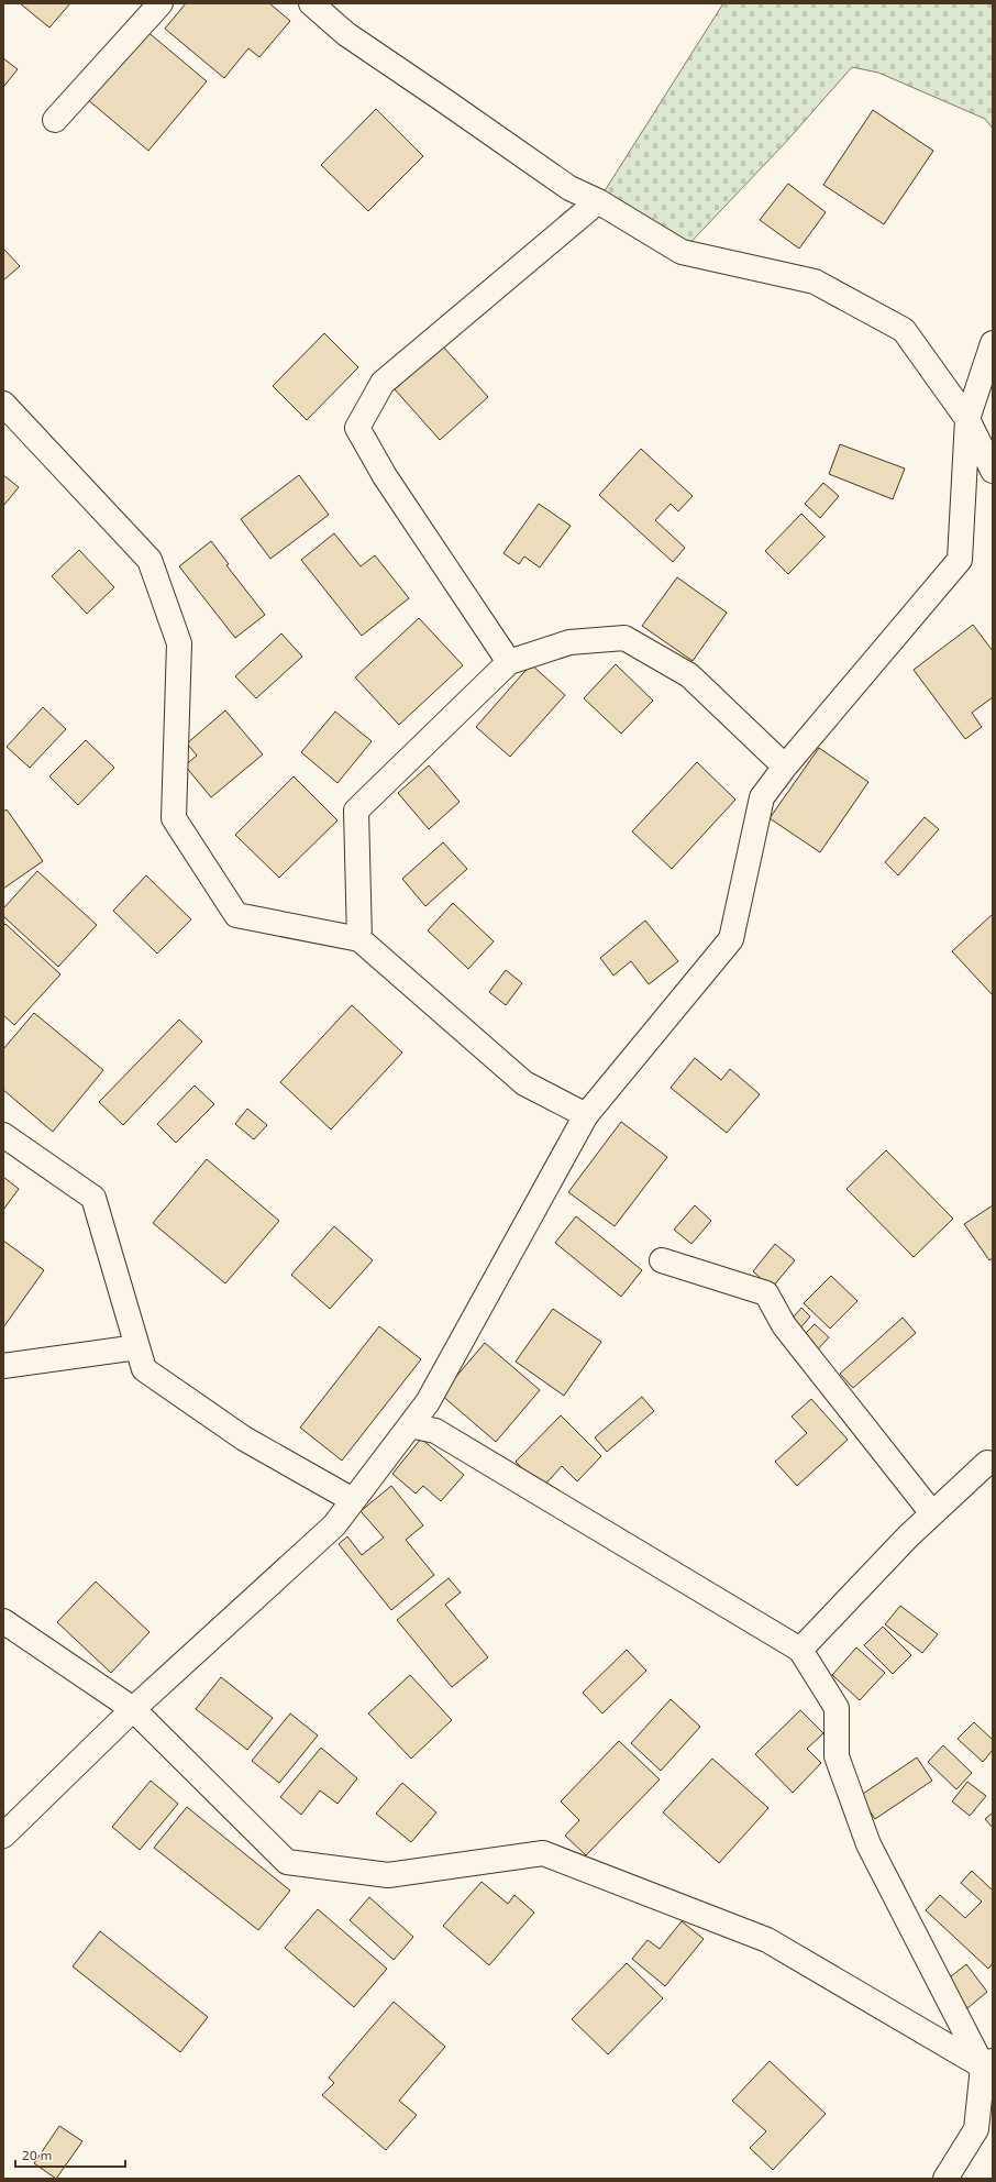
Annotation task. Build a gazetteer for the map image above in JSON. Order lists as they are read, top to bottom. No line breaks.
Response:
{"scale_bar":"20 m"}
